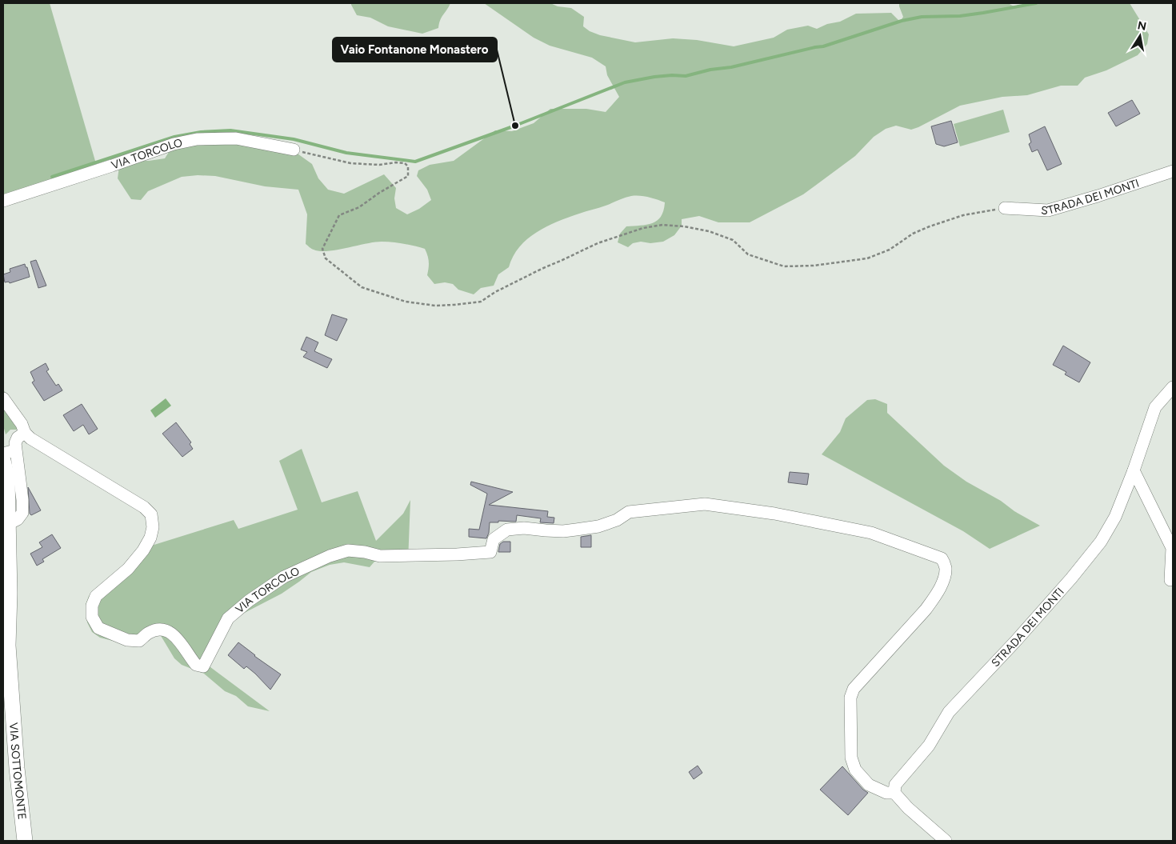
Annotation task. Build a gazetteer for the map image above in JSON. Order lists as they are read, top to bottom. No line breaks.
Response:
{"streets":{"main road":["VIA SOTTOMONTE"],"street":["VIA TORCOLO","STRADA DEI MONTI"]},"crossings":[["VIA TORCOLO","STRADA DEI MONTI"]],"places":["Vaio Fontanone Monastero"],"north":"top"}
